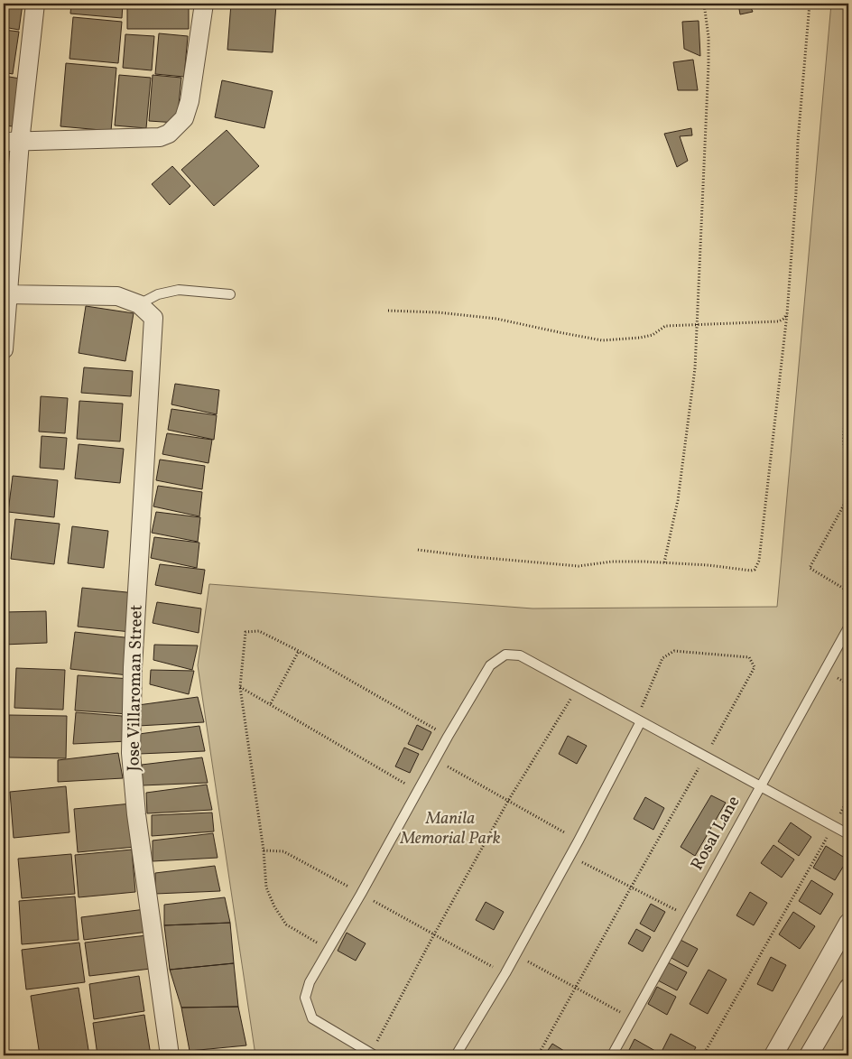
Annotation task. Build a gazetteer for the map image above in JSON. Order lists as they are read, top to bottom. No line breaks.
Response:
{"streets":{"street":["Jose Villaroman Street"],"lane":["Rosal Lane"]},"parks":["Manila Memorial Park"]}
